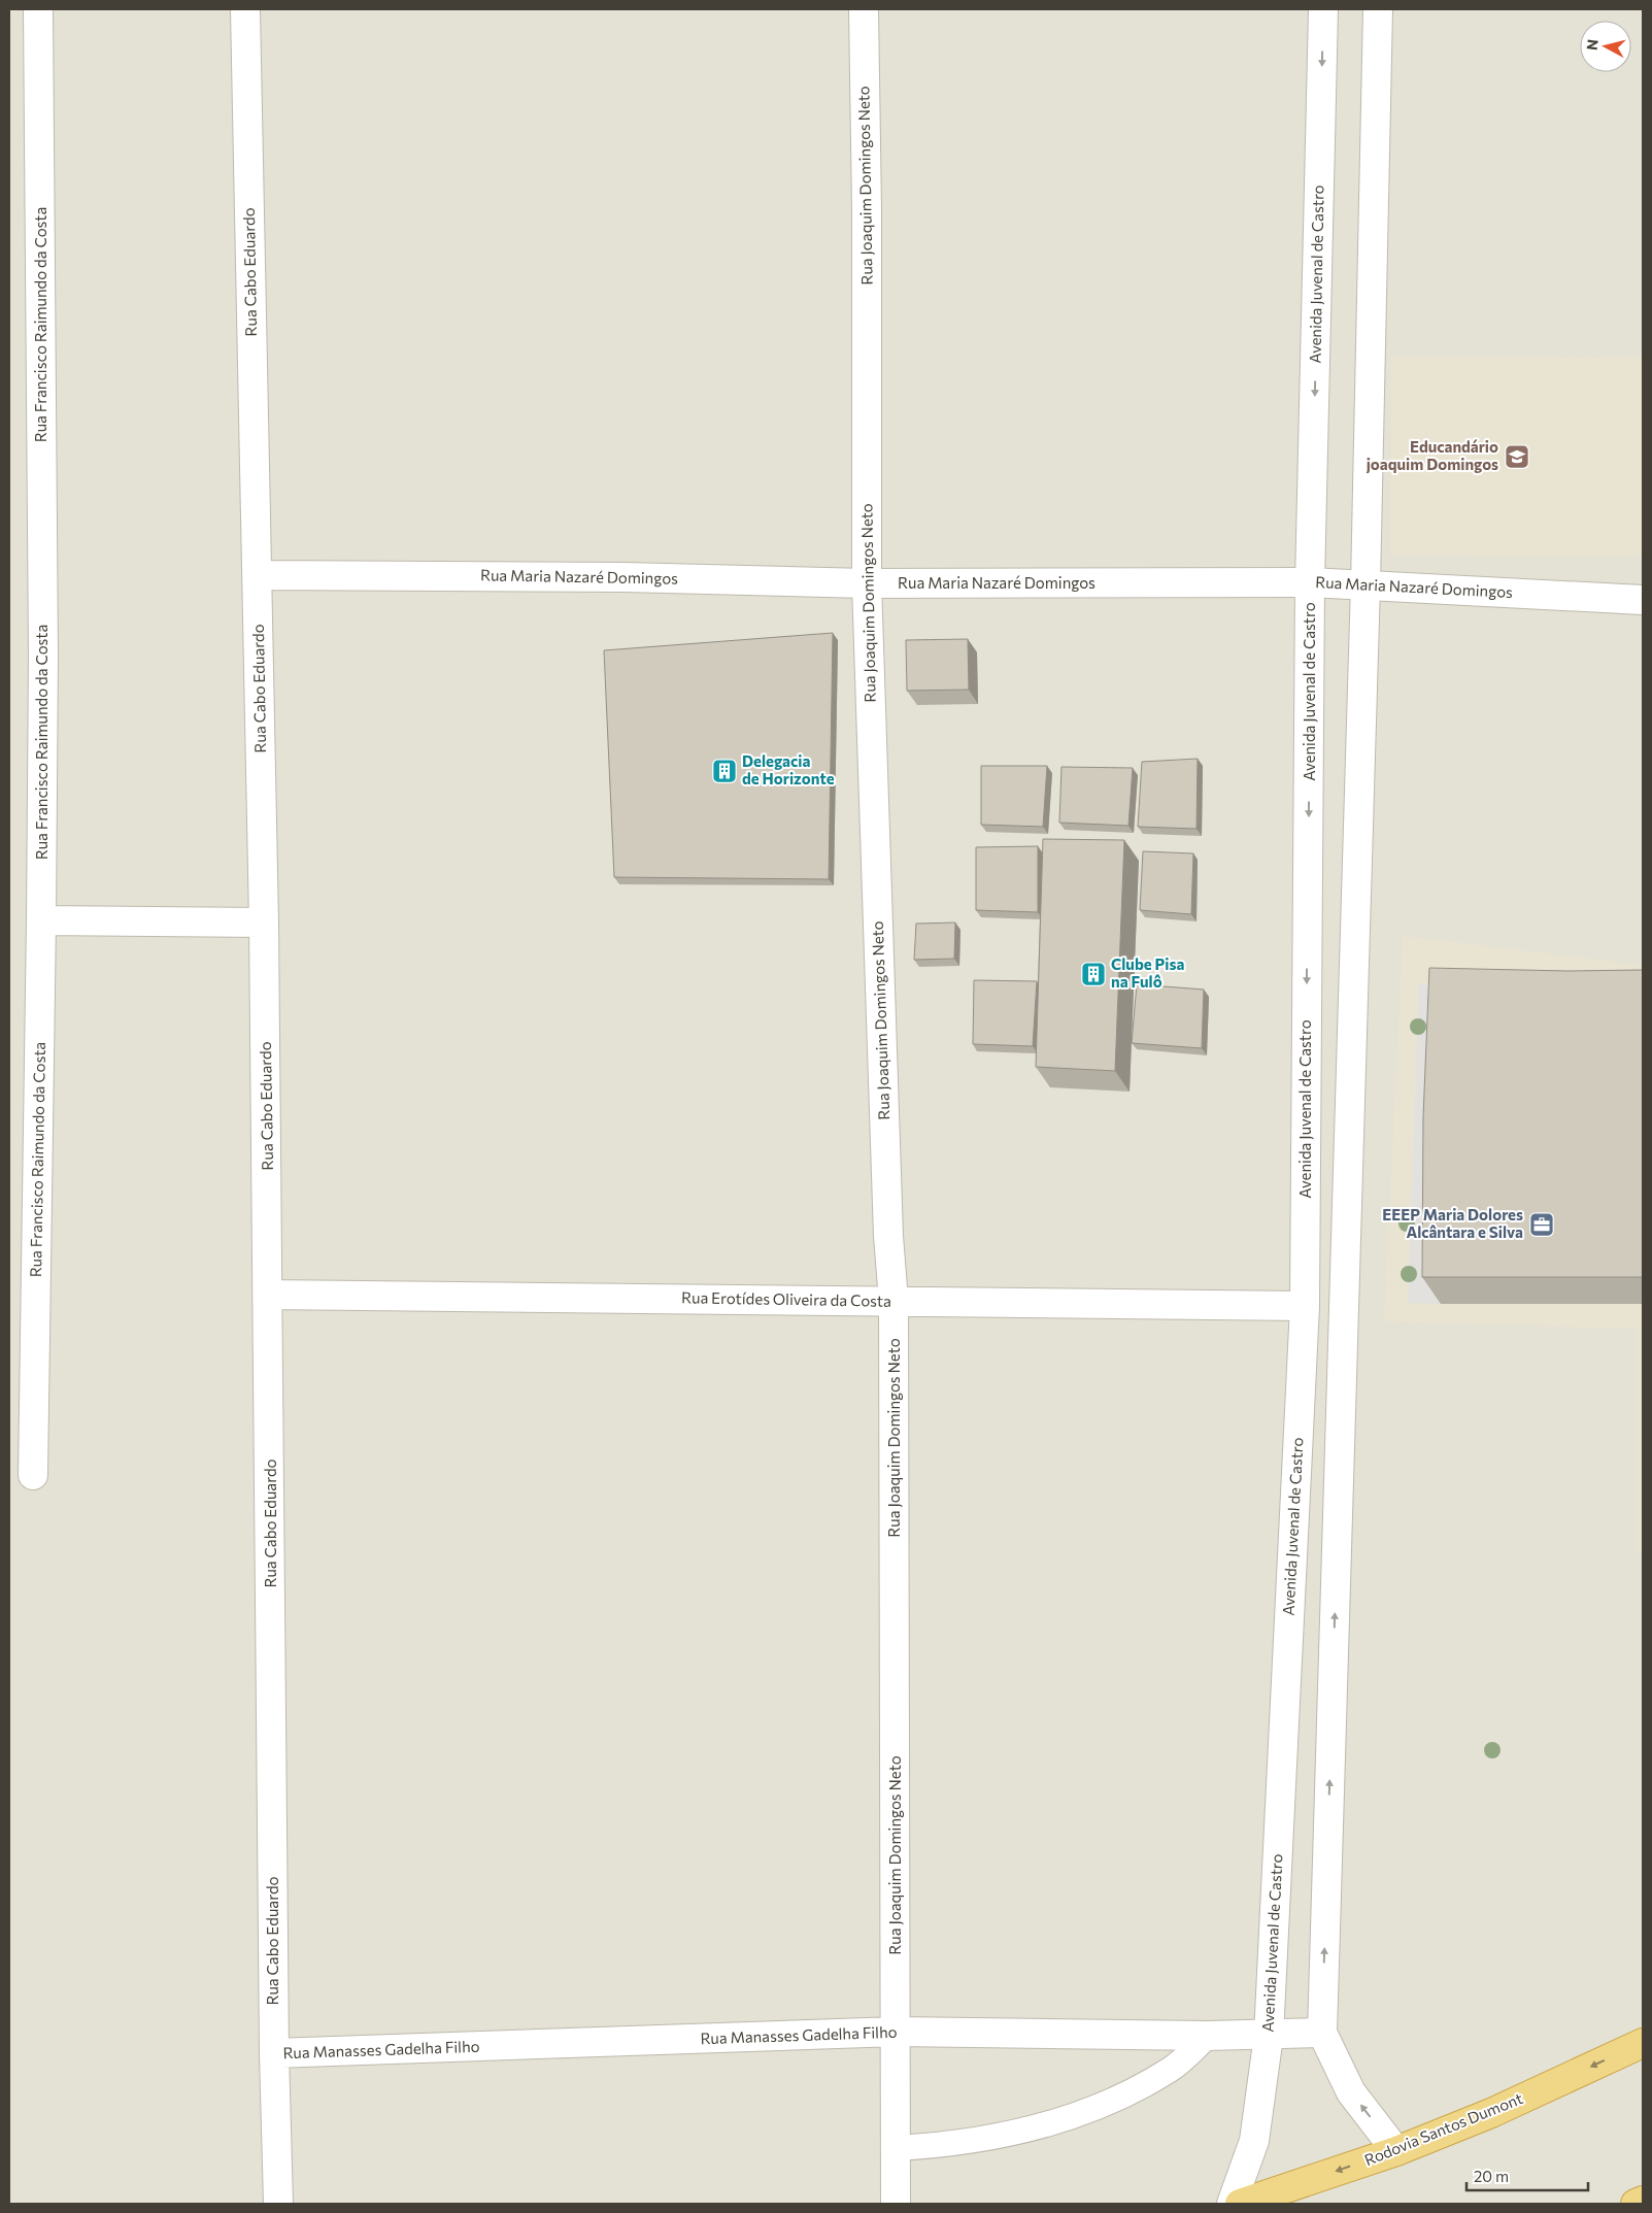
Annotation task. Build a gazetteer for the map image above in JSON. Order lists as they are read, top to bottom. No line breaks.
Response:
{"streets":{"highway":["Rodovia Santos Dumont"],"street":["Rua Joaquim Domingos Neto","Rua Cabo Eduardo","Avenida Juvenal de Castro","Rua Francisco Raimundo da Costa","Rua Maria Nazaré Domingos","Rua Erotídes Oliveira da Costa","Rua Manasses Gadelha Filho"]},"crossings":[["Rua Joaquim Domingos Neto","Rua Maria Nazaré Domingos"],["Rua Joaquim Domingos Neto","Rua Erotídes Oliveira da Costa"],["Rua Joaquim Domingos Neto","Rua Manasses Gadelha Filho"],["Rua Cabo Eduardo","Rua Maria Nazaré Domingos"],["Rua Cabo Eduardo","Rua Erotídes Oliveira da Costa"],["Rua Cabo Eduardo","Rua Manasses Gadelha Filho"],["Avenida Juvenal de Castro","Rua Maria Nazaré Domingos"],["Avenida Juvenal de Castro","Rua Erotídes Oliveira da Costa"],["Avenida Juvenal de Castro","Rua Manasses Gadelha Filho"]],"one_way":["Rodovia Santos Dumont"],"places":{"school or university":["Educandário joaquim Domingos"],"building":["Delegacia de Horizonte","Clube Pisa na Fulô"],"office":["EEEP Maria Dolores Alcântara e Silva"]},"scale_bar":"20 m","north":"left"}
